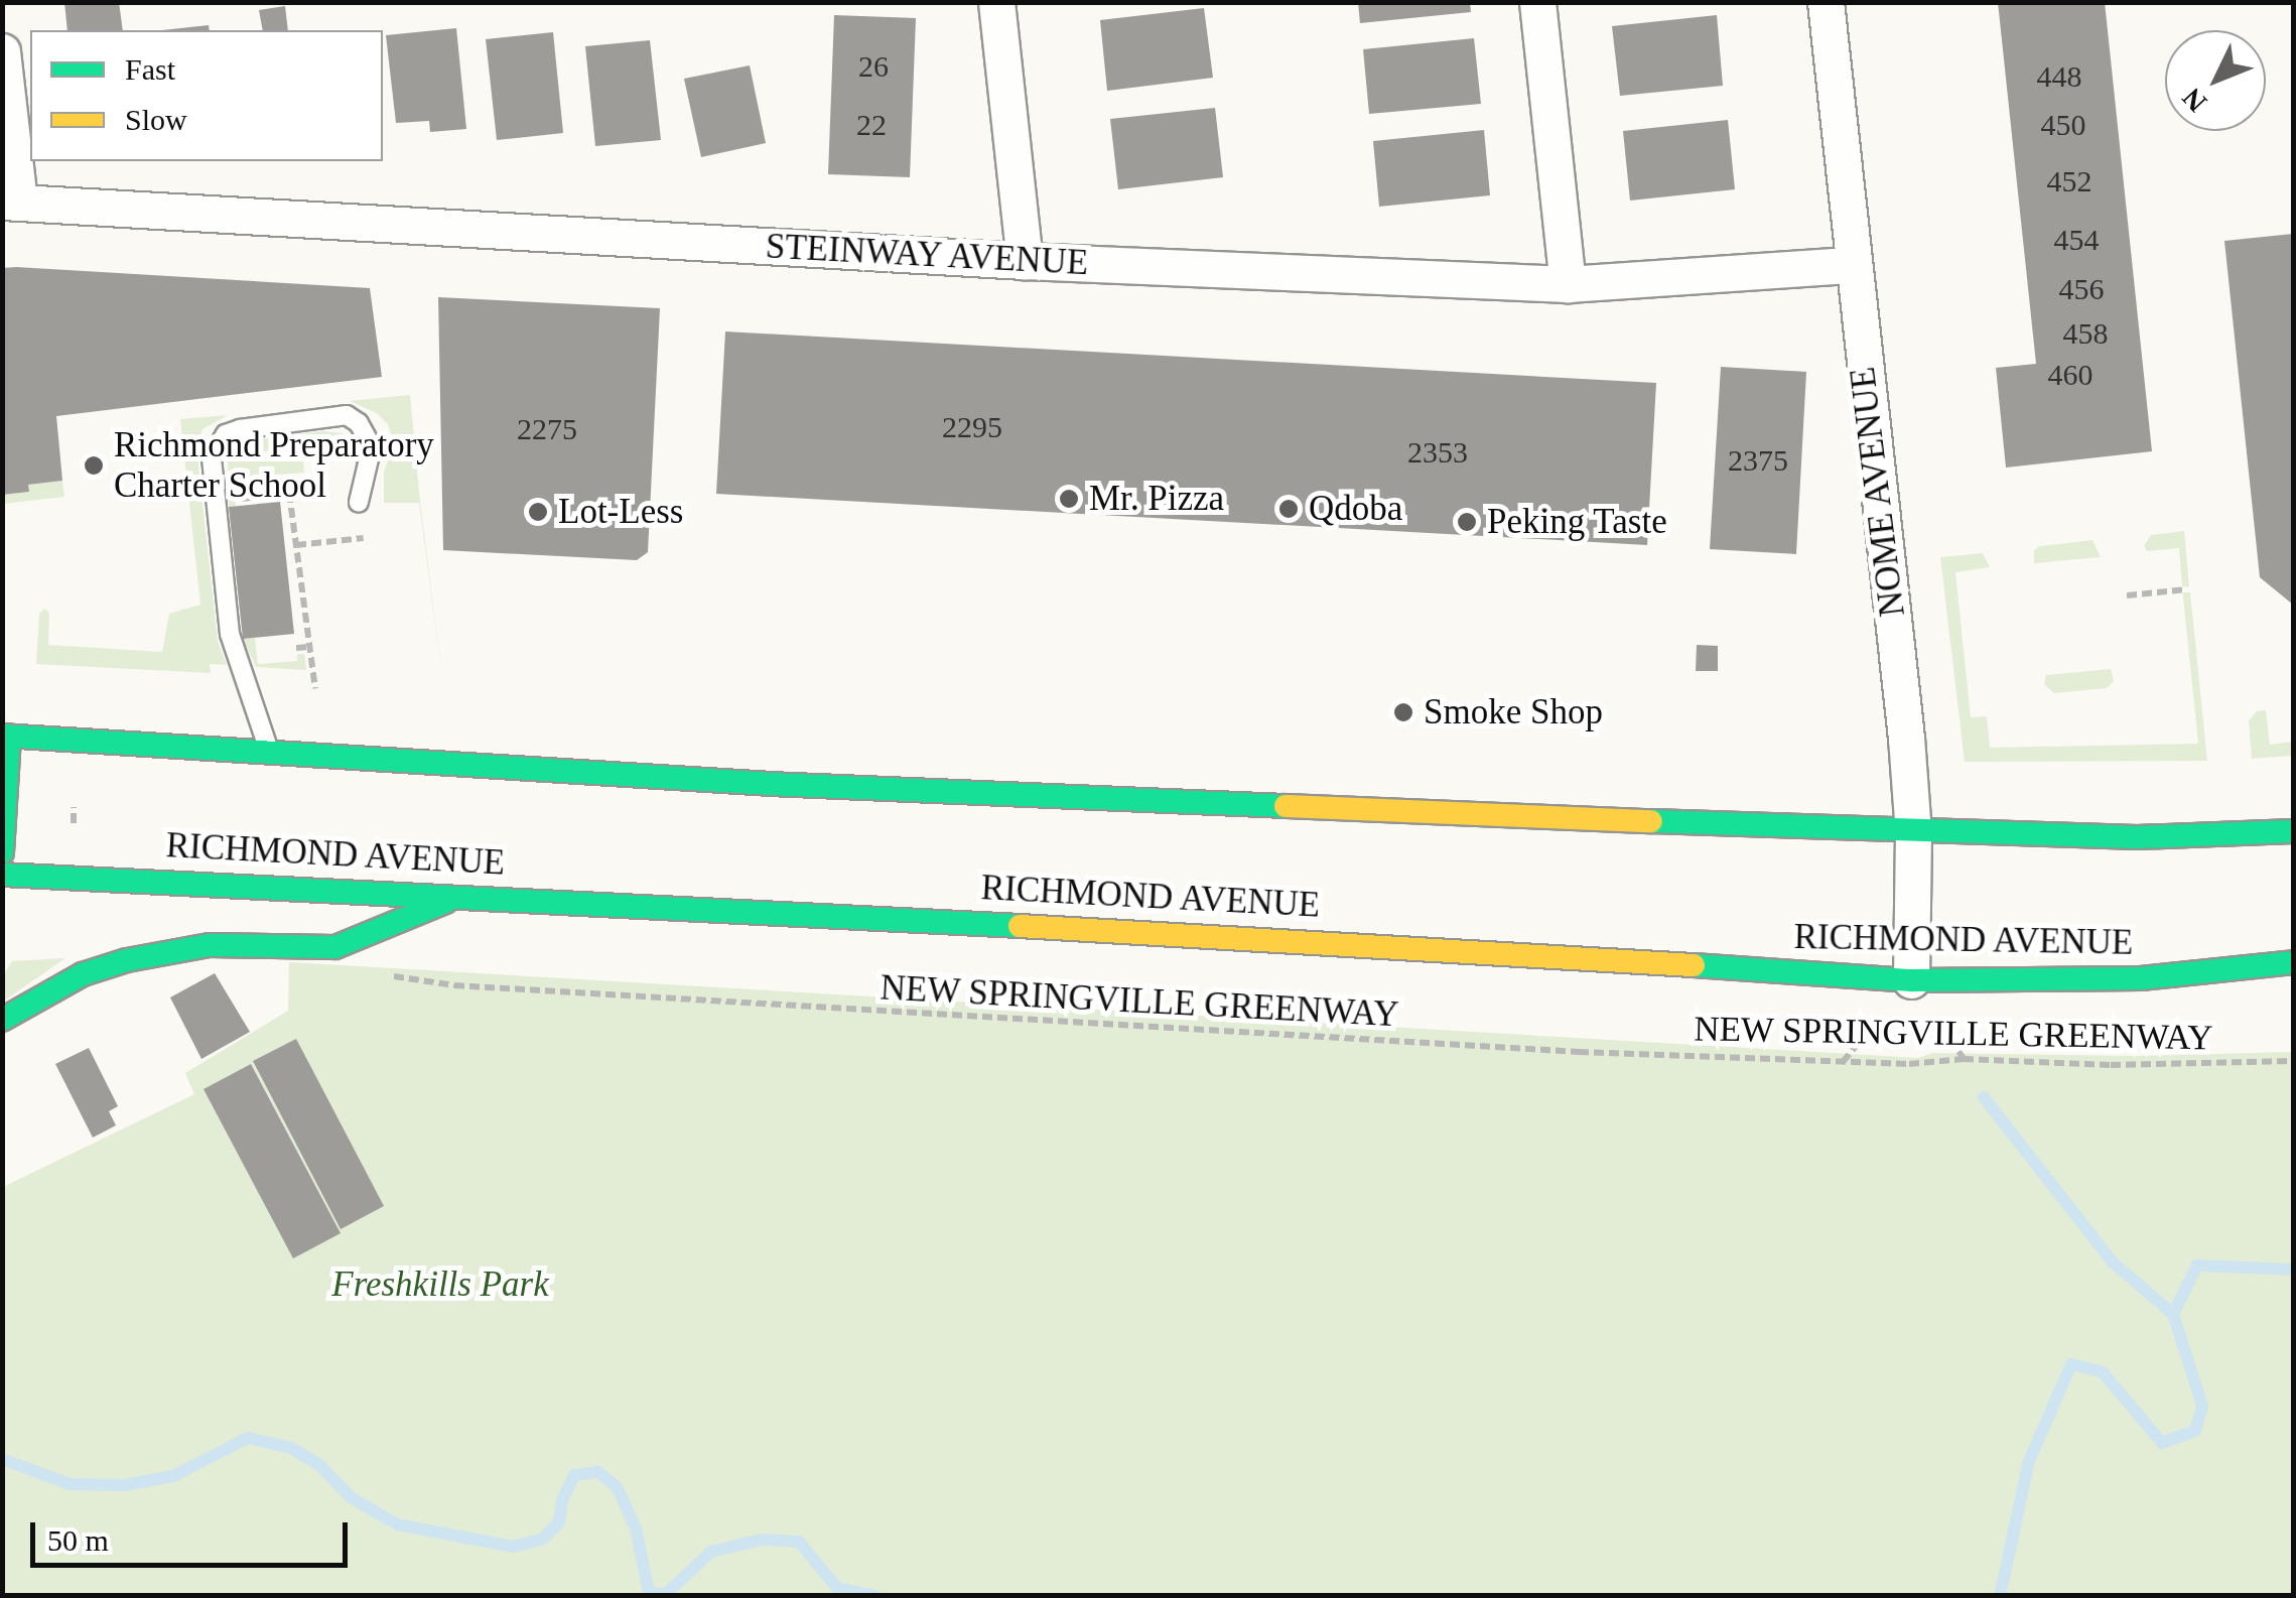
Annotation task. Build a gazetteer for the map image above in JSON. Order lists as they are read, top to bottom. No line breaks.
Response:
{"streets":{"main road":["RICHMOND AVENUE"],"street":["STEINWAY AVENUE","NOME AVENUE"],"path":["NEW SPRINGVILLE GREENWAY"]},"crossings":[["STEINWAY AVENUE","NOME AVENUE"],["NOME AVENUE","RICHMOND AVENUE"]],"parks":["Freshkills Park"],"places":["Richmond Preparatory Charter School","Mr. Pizza","Qdoba","Lot-Less","Peking Taste","Smoke Shop"],"house_numbers":["26","448","22","450","452","454","456","458","460","2295","2275","2353","2375"],"legend":["Fast","Slow"],"scale_bar":"50 m","north":"bottom left"}
